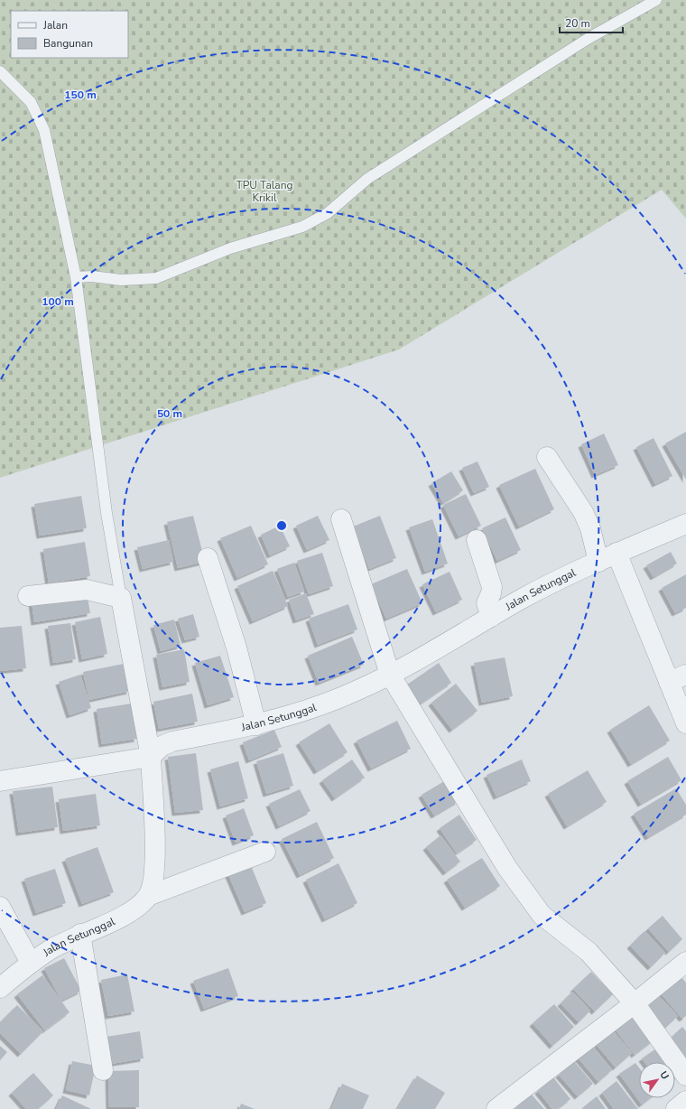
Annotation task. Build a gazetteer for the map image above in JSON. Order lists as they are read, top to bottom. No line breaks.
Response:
{"streets":{"street":["Jalan Setunggal"]},"parks":["TPU Talang Krikil"],"legend":["Jalan","Bangunan"],"scale_bar":"20 m","north":"top right","rings":["150 m","100 m","50 m"]}
